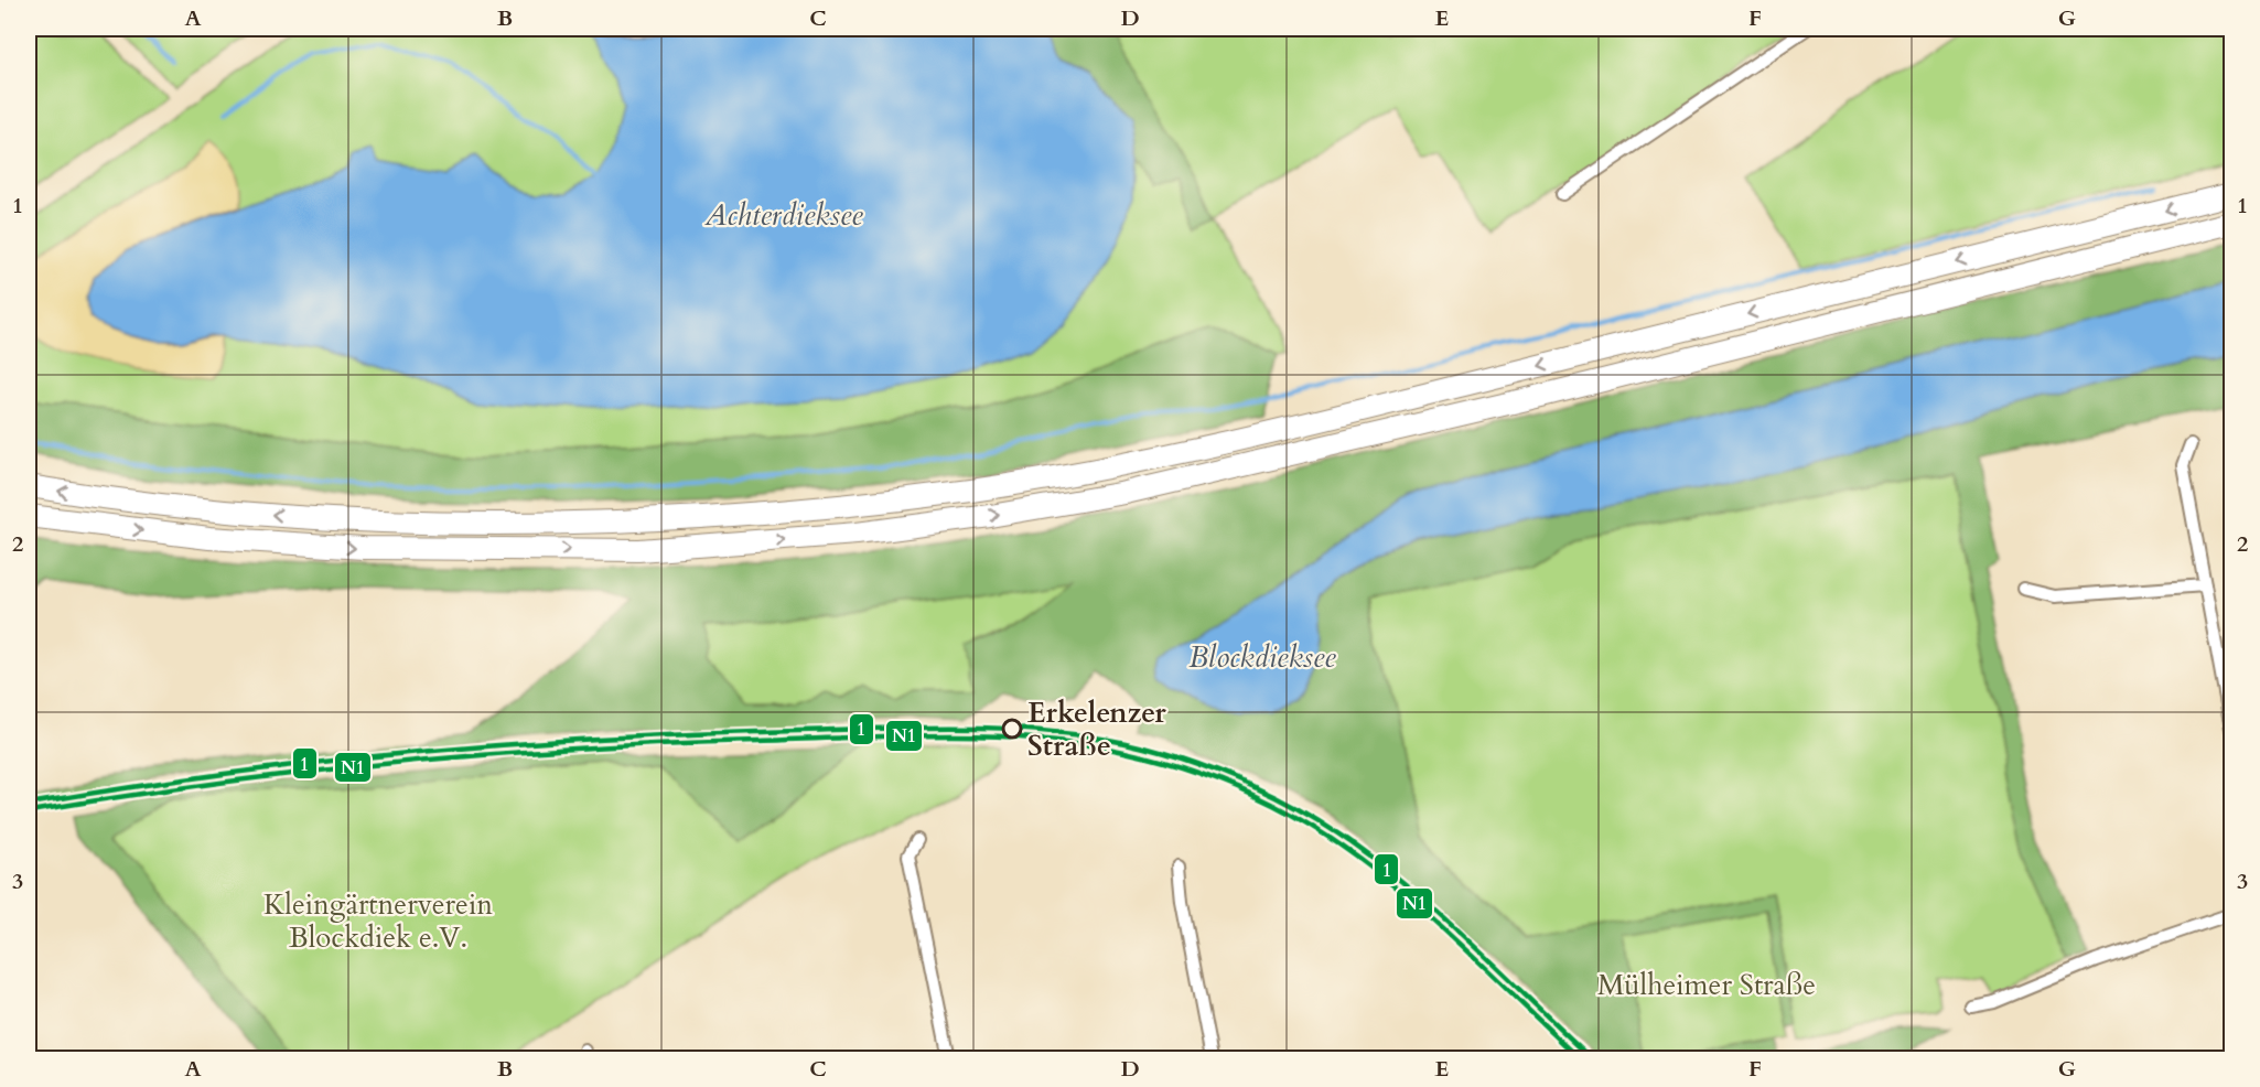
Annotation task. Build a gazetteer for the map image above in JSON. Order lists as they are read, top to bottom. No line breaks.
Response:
{"water":["Achterdieksee","Blockdieksee"],"parks":["Kleingärtnerverein Blockdiek e.V.","Mülheimer Straße"],"places":["Erkelenzer Straße"],"lines":["transit line 1","transit line N1"],"grid":{"columns":["A","B","C","D","E","F","G"],"rows":["1","2","3"]}}
